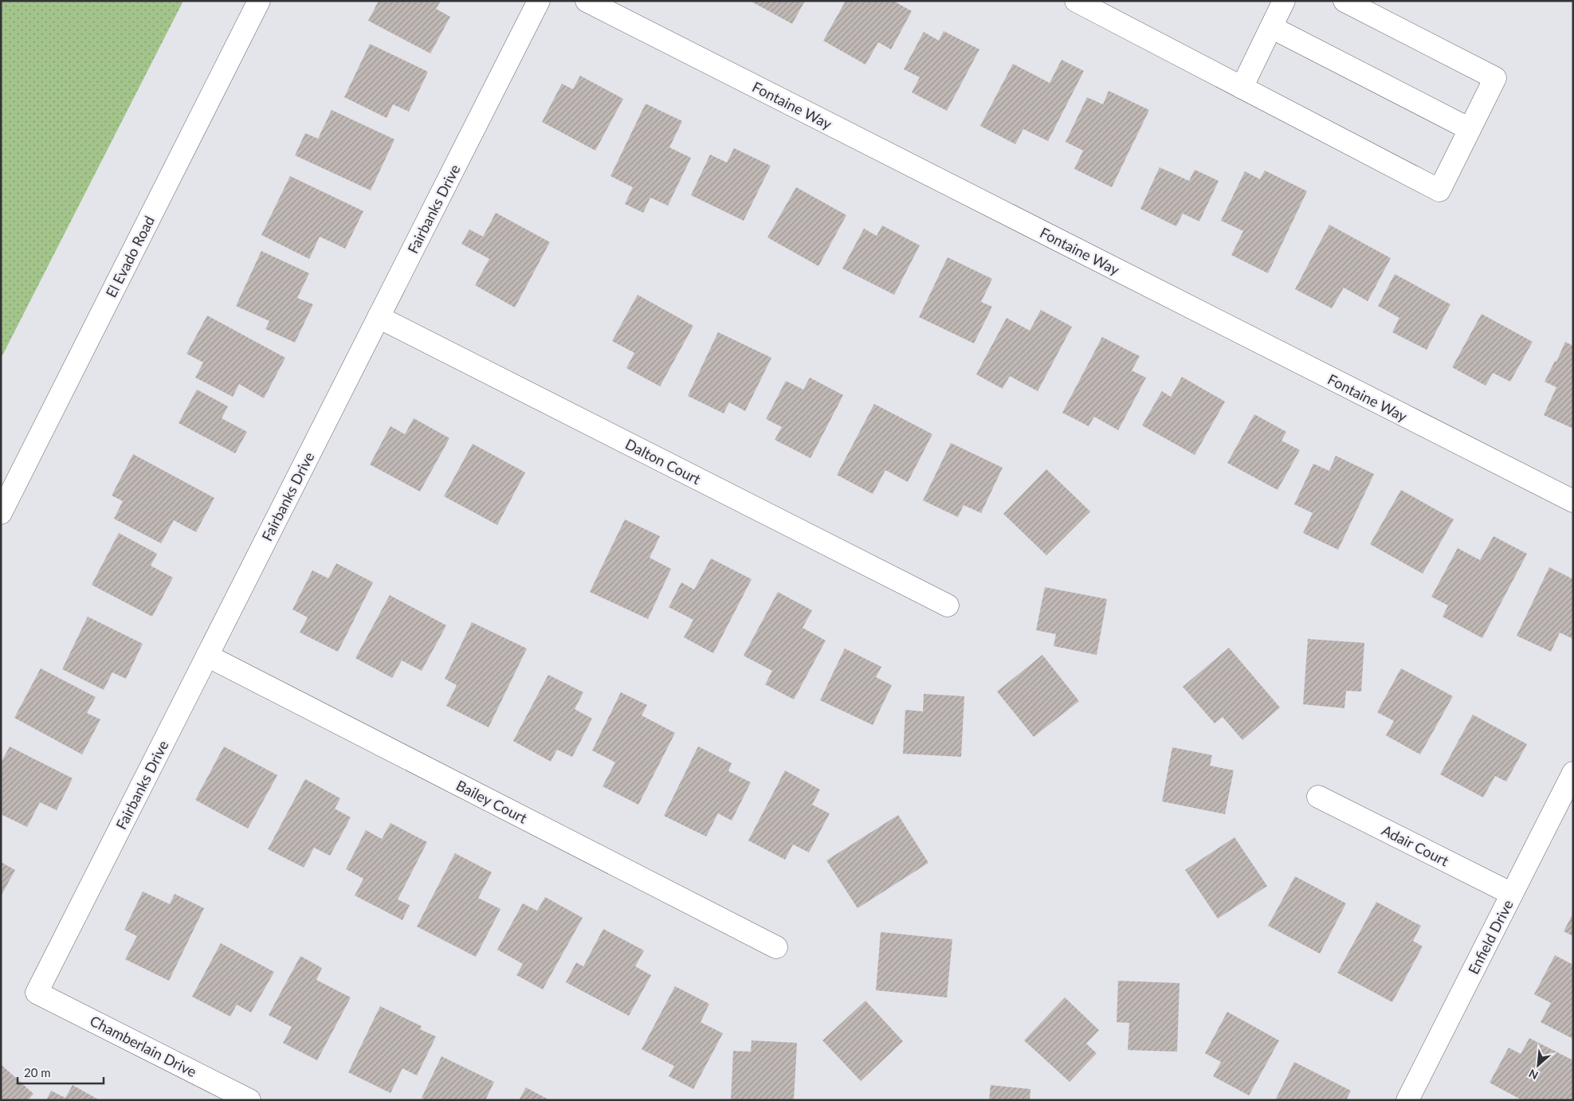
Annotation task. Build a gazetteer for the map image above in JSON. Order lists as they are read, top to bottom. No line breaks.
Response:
{"streets":{"street":["Fontaine Way","Fairbanks Drive","El Evado Road","Dalton Court","Bailey Court","Adair Court","Enfield Drive","Chamberlain Drive"]},"crossings":[["Fairbanks Drive","Dalton Court"],["Fairbanks Drive","Bailey Court"],["Fairbanks Drive","Chamberlain Drive"],["Adair Court","Enfield Drive"]],"scale_bar":"20 m","north":"bottom left"}
